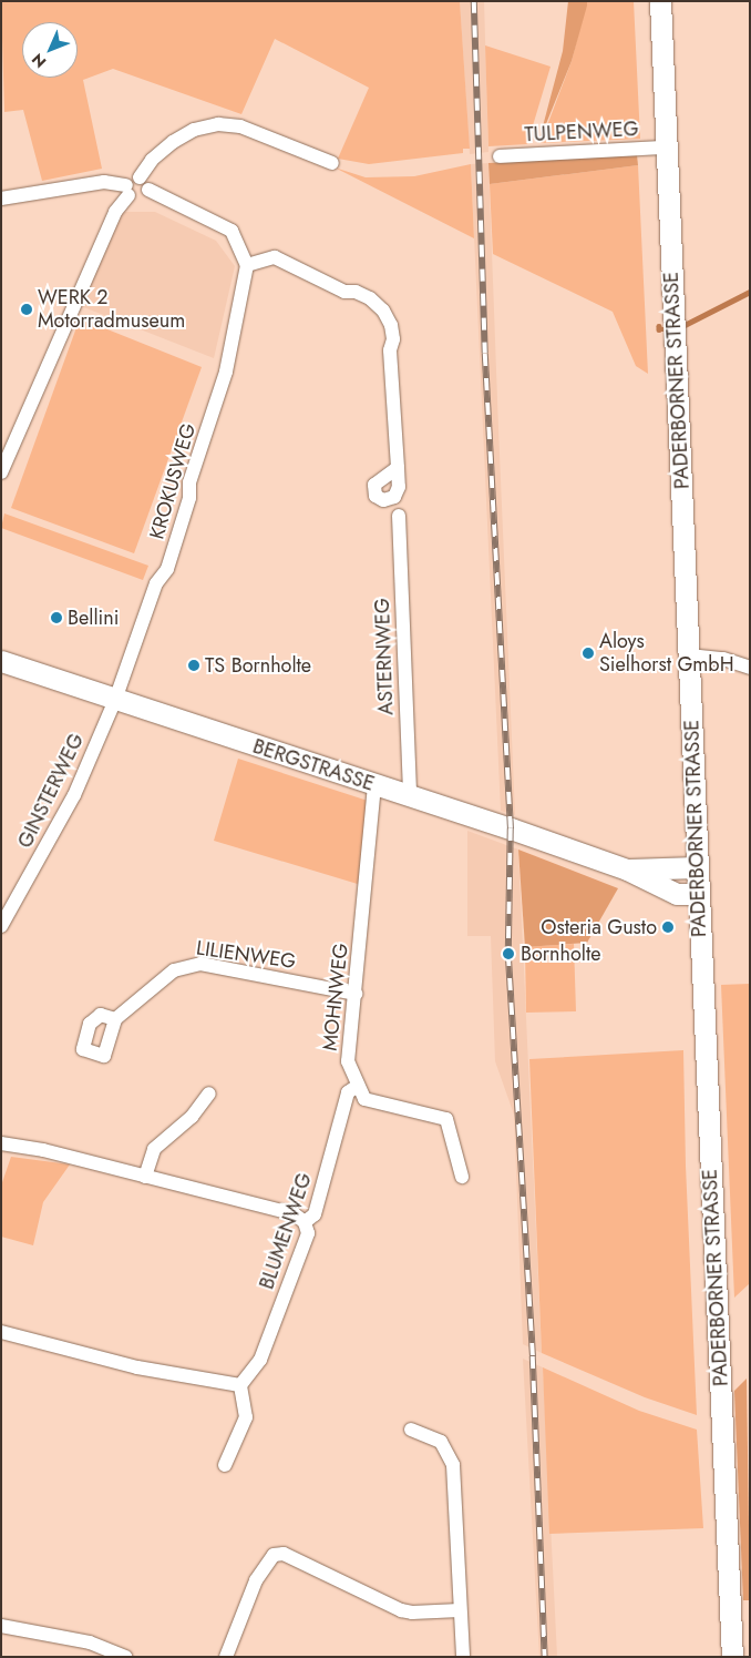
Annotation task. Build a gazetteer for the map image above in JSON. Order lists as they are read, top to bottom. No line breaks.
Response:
{"streets":{"main road":["PADERBORNER STRASSE","BERGSTRASSE"],"street":["TULPENWEG","KROKUSWEG","ASTERNWEG","GINSTERWEG","LILIENWEG","MOHNWEG","BLUMENWEG"]},"crossings":[["TULPENWEG","PADERBORNER STRASSE"],["PADERBORNER STRASSE","BERGSTRASSE"],["KROKUSWEG","BERGSTRASSE"],["KROKUSWEG","GINSTERWEG"],["ASTERNWEG","BERGSTRASSE"],["BERGSTRASSE","GINSTERWEG"],["BERGSTRASSE","MOHNWEG"],["LILIENWEG","MOHNWEG"],["MOHNWEG","BLUMENWEG"]],"places":["WERK 2 Motorradmuseum","Bellini","Aloys Sielhorst GmbH","TS Bornholte","Osteria Gusto","Bornholte"],"north":"bottom left"}
